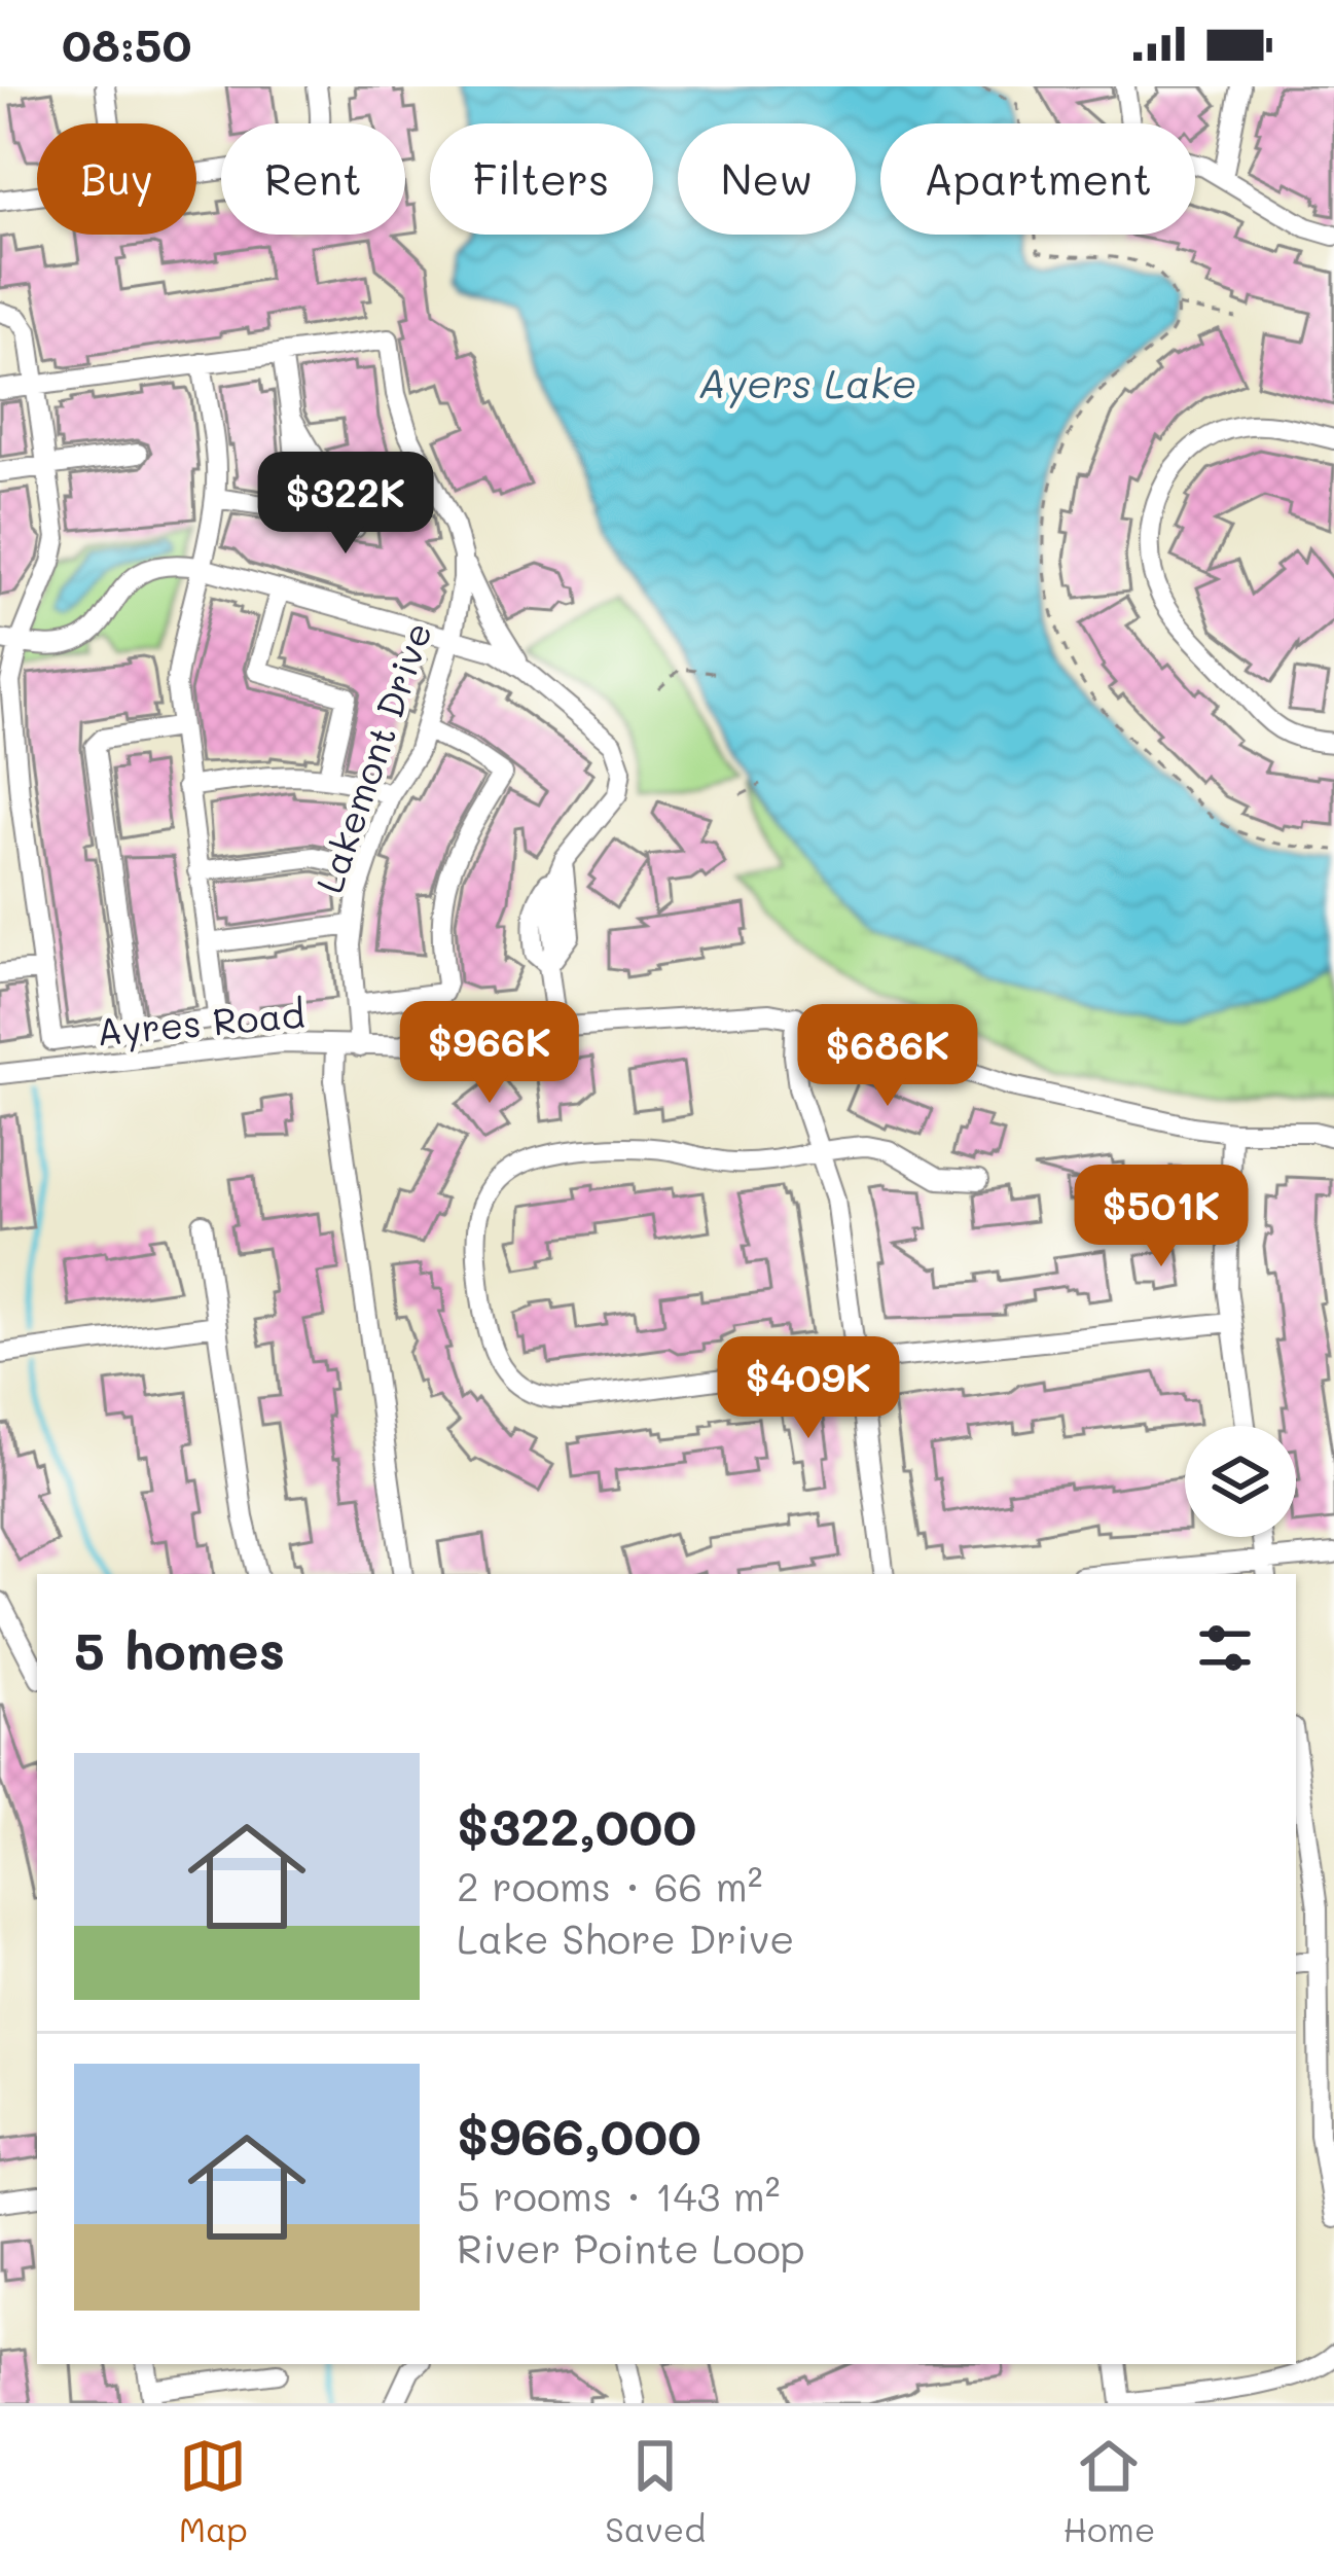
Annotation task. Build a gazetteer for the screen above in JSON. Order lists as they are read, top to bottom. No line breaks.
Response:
{"streets":{"street":["Lakemont Drive","Ayres Road"]},"crossings":[["Lakemont Drive","Ayres Road"]],"water":["Ayers Lake"],"page":{"status":"08:50","chip":["Buy","Rent","Filters","New","Apartment"],"price":["$322K","$966K","$686K","$501K","$409K"],"heading":"5 homes","list":[{"name":"$322,000","note":"2 rooms · 66 m² · Lake Shore Drive"},{"name":"$966,000","note":"5 rooms · 143 m² · River Pointe Loop"}],"tabs":["Map","Saved","Home"]}}
